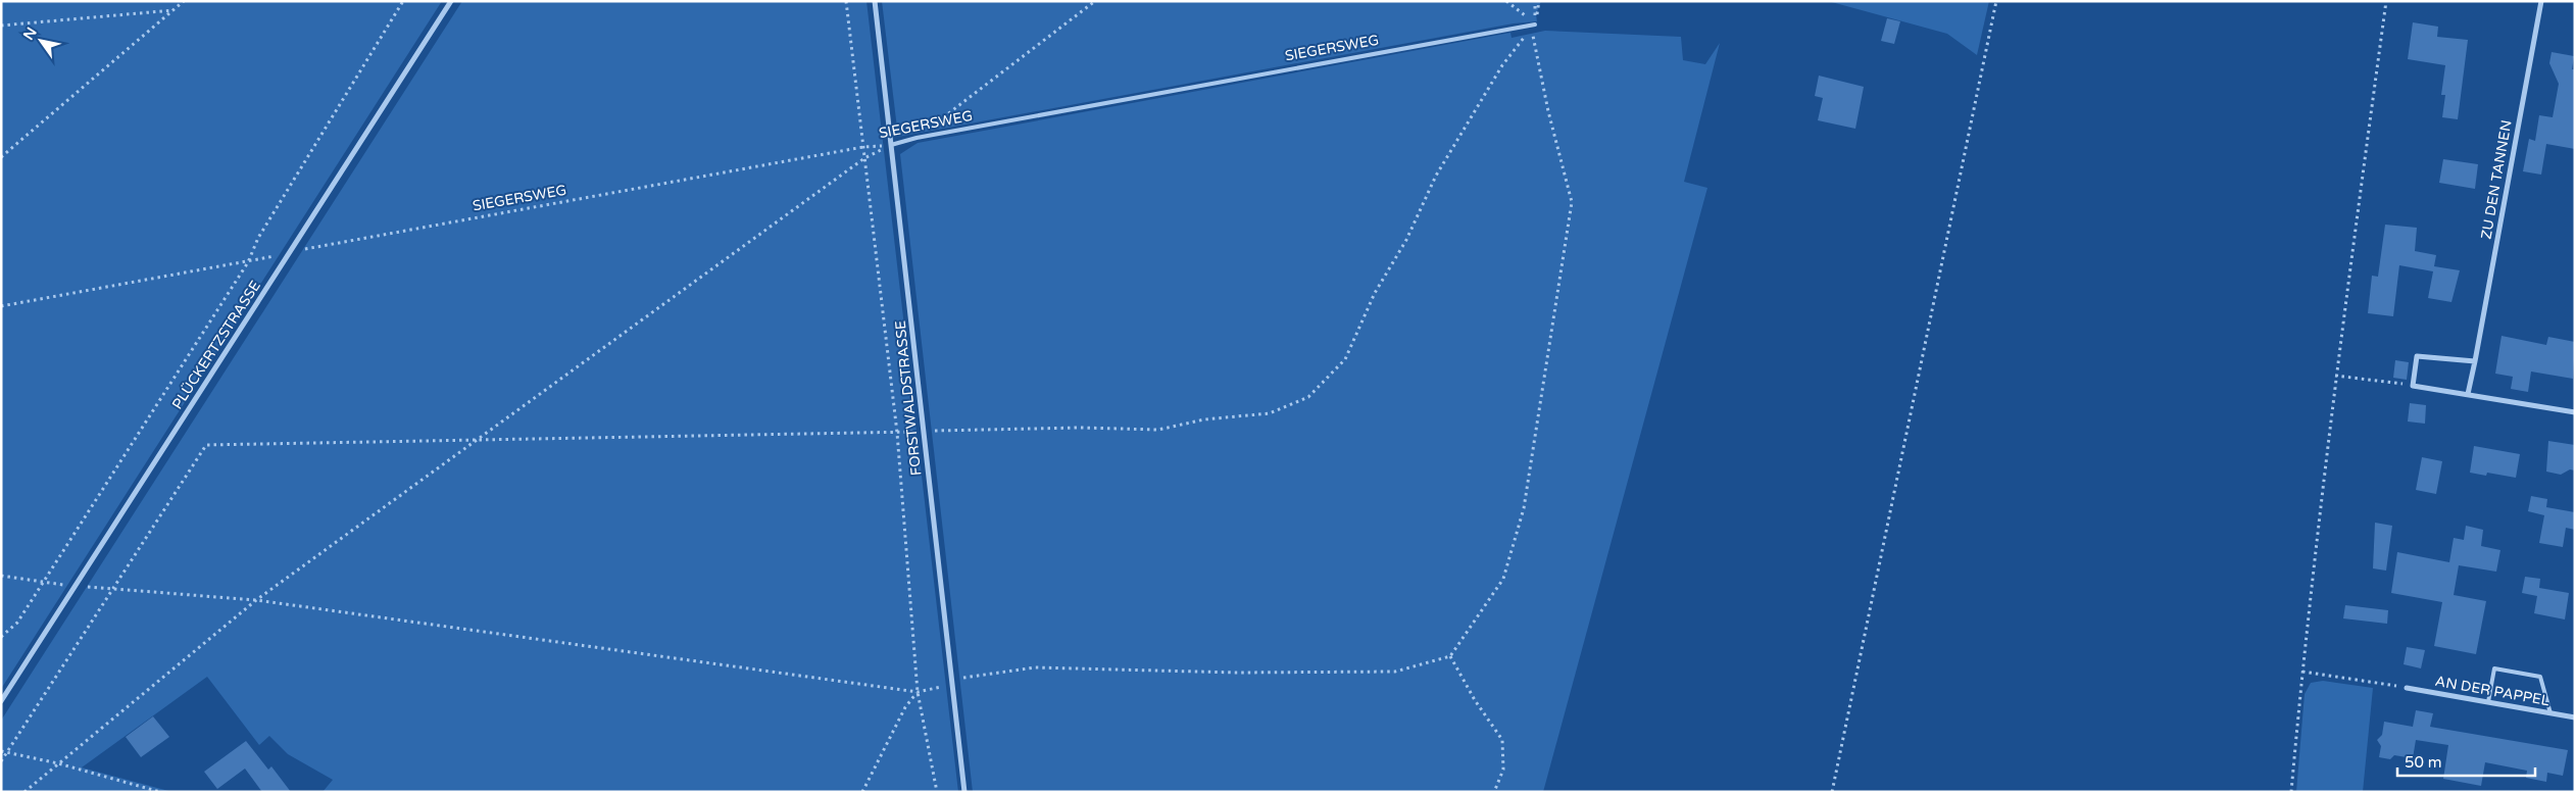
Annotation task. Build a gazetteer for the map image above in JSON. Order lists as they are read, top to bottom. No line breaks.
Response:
{"streets":{"street":["ZU DEN TANNEN","PLÜCKERTZSTRASSE","FORSTWALDSTRASSE","AN DER PAPPEL"],"lane":["SIEGERSWEG"]},"crossings":[["SIEGERSWEG","PLÜCKERTZSTRASSE"],["SIEGERSWEG","FORSTWALDSTRASSE"]],"scale_bar":"50 m","north":"top left"}
